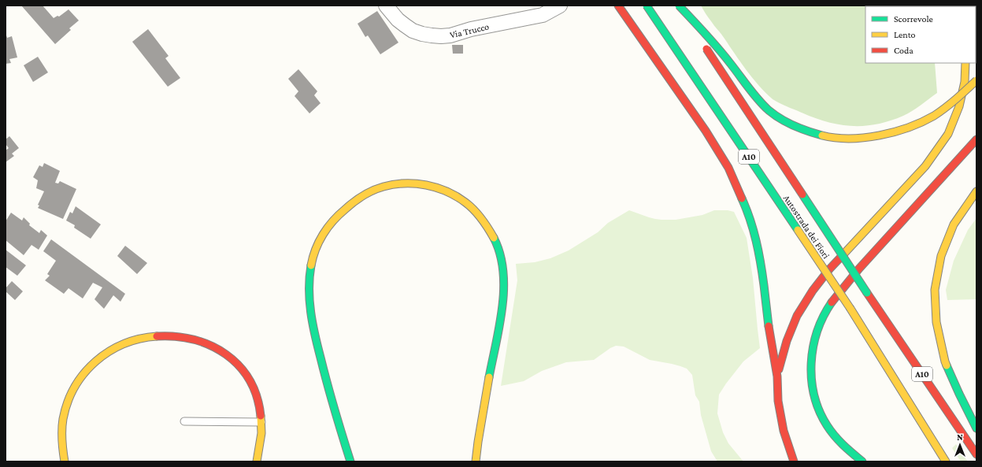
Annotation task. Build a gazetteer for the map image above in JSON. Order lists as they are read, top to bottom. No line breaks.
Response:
{"streets":{"highway":["A10","Autostrada dei Fiori"],"street":["Via Trucco"]},"legend":["Scorrevole","Lento","Coda"],"north":"top"}
